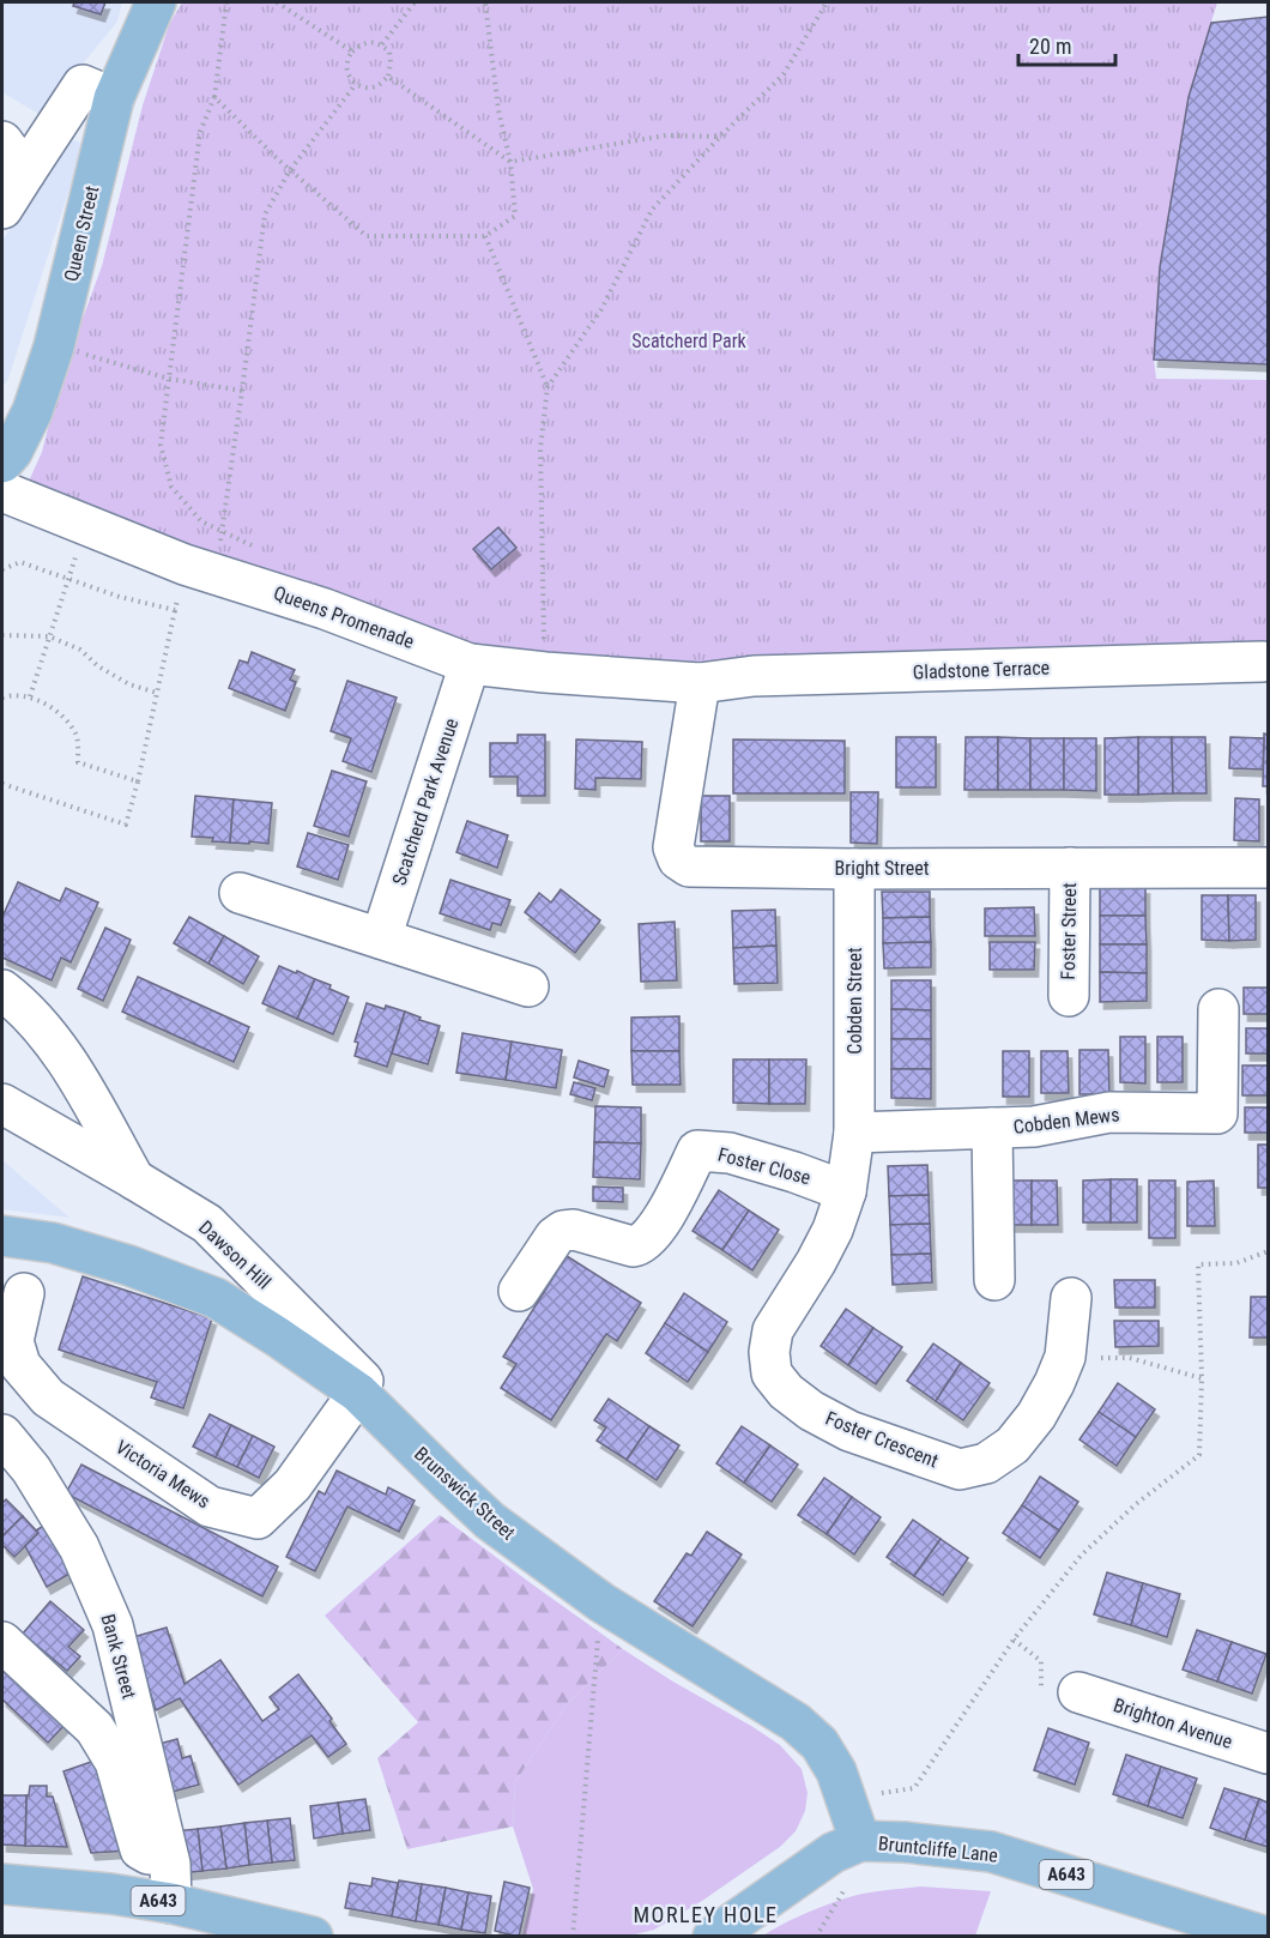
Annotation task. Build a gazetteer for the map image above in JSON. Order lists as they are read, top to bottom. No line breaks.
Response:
{"streets":{"main road":["Queen Street","Brunswick Street","Bruntcliffe Lane","A643"],"street":["Queens Promenade","Gladstone Terrace","Scatcherd Park Avenue","Bright Street","Foster Street","Cobden Street","Cobden Mews","Foster Close","Dawson Hill","Foster Crescent","Victoria Mews","Bank Street","Brighton Avenue"]},"crossings":[["Queens Promenade","Gladstone Terrace"],["Queens Promenade","Scatcherd Park Avenue"],["Queens Promenade","Bright Street"],["Gladstone Terrace","Bright Street"],["Bright Street","Foster Street"],["Bright Street","Cobden Street"],["Cobden Street","Cobden Mews"],["Cobden Street","Foster Crescent"],["Cobden Mews","Foster Crescent"],["Foster Close","Foster Crescent"],["Dawson Hill","Victoria Mews"],["Dawson Hill","Brunswick Street"],["Victoria Mews","Brunswick Street"],["Brunswick Street","Bruntcliffe Lane"],["Bank Street","A643"]],"districts":["MORLEY HOLE"],"parks":["Scatcherd Park"],"scale_bar":"20 m"}
